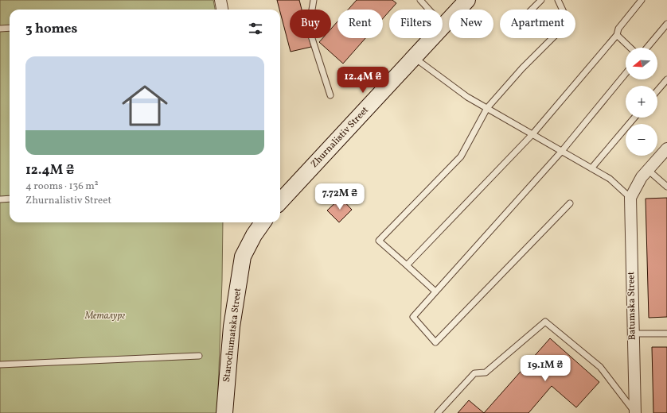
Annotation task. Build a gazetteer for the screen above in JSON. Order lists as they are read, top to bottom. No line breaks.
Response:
{"streets":{"street":["Zhurnalistiv Street","Batumska Street","Starochumatska Street"]},"parks":["Металург"],"north":"left","page":{"chip":["Buy","Rent","Filters","New","Apartment"],"heading":"3 homes","map_buttons":["+","−"],"list":[{"name":"12.4M ₴","note":"4 rooms · 136 m² · Zhurnalistiv Street"}],"price":["12.4M ₴","7.72M ₴","19.1M ₴"]}}
